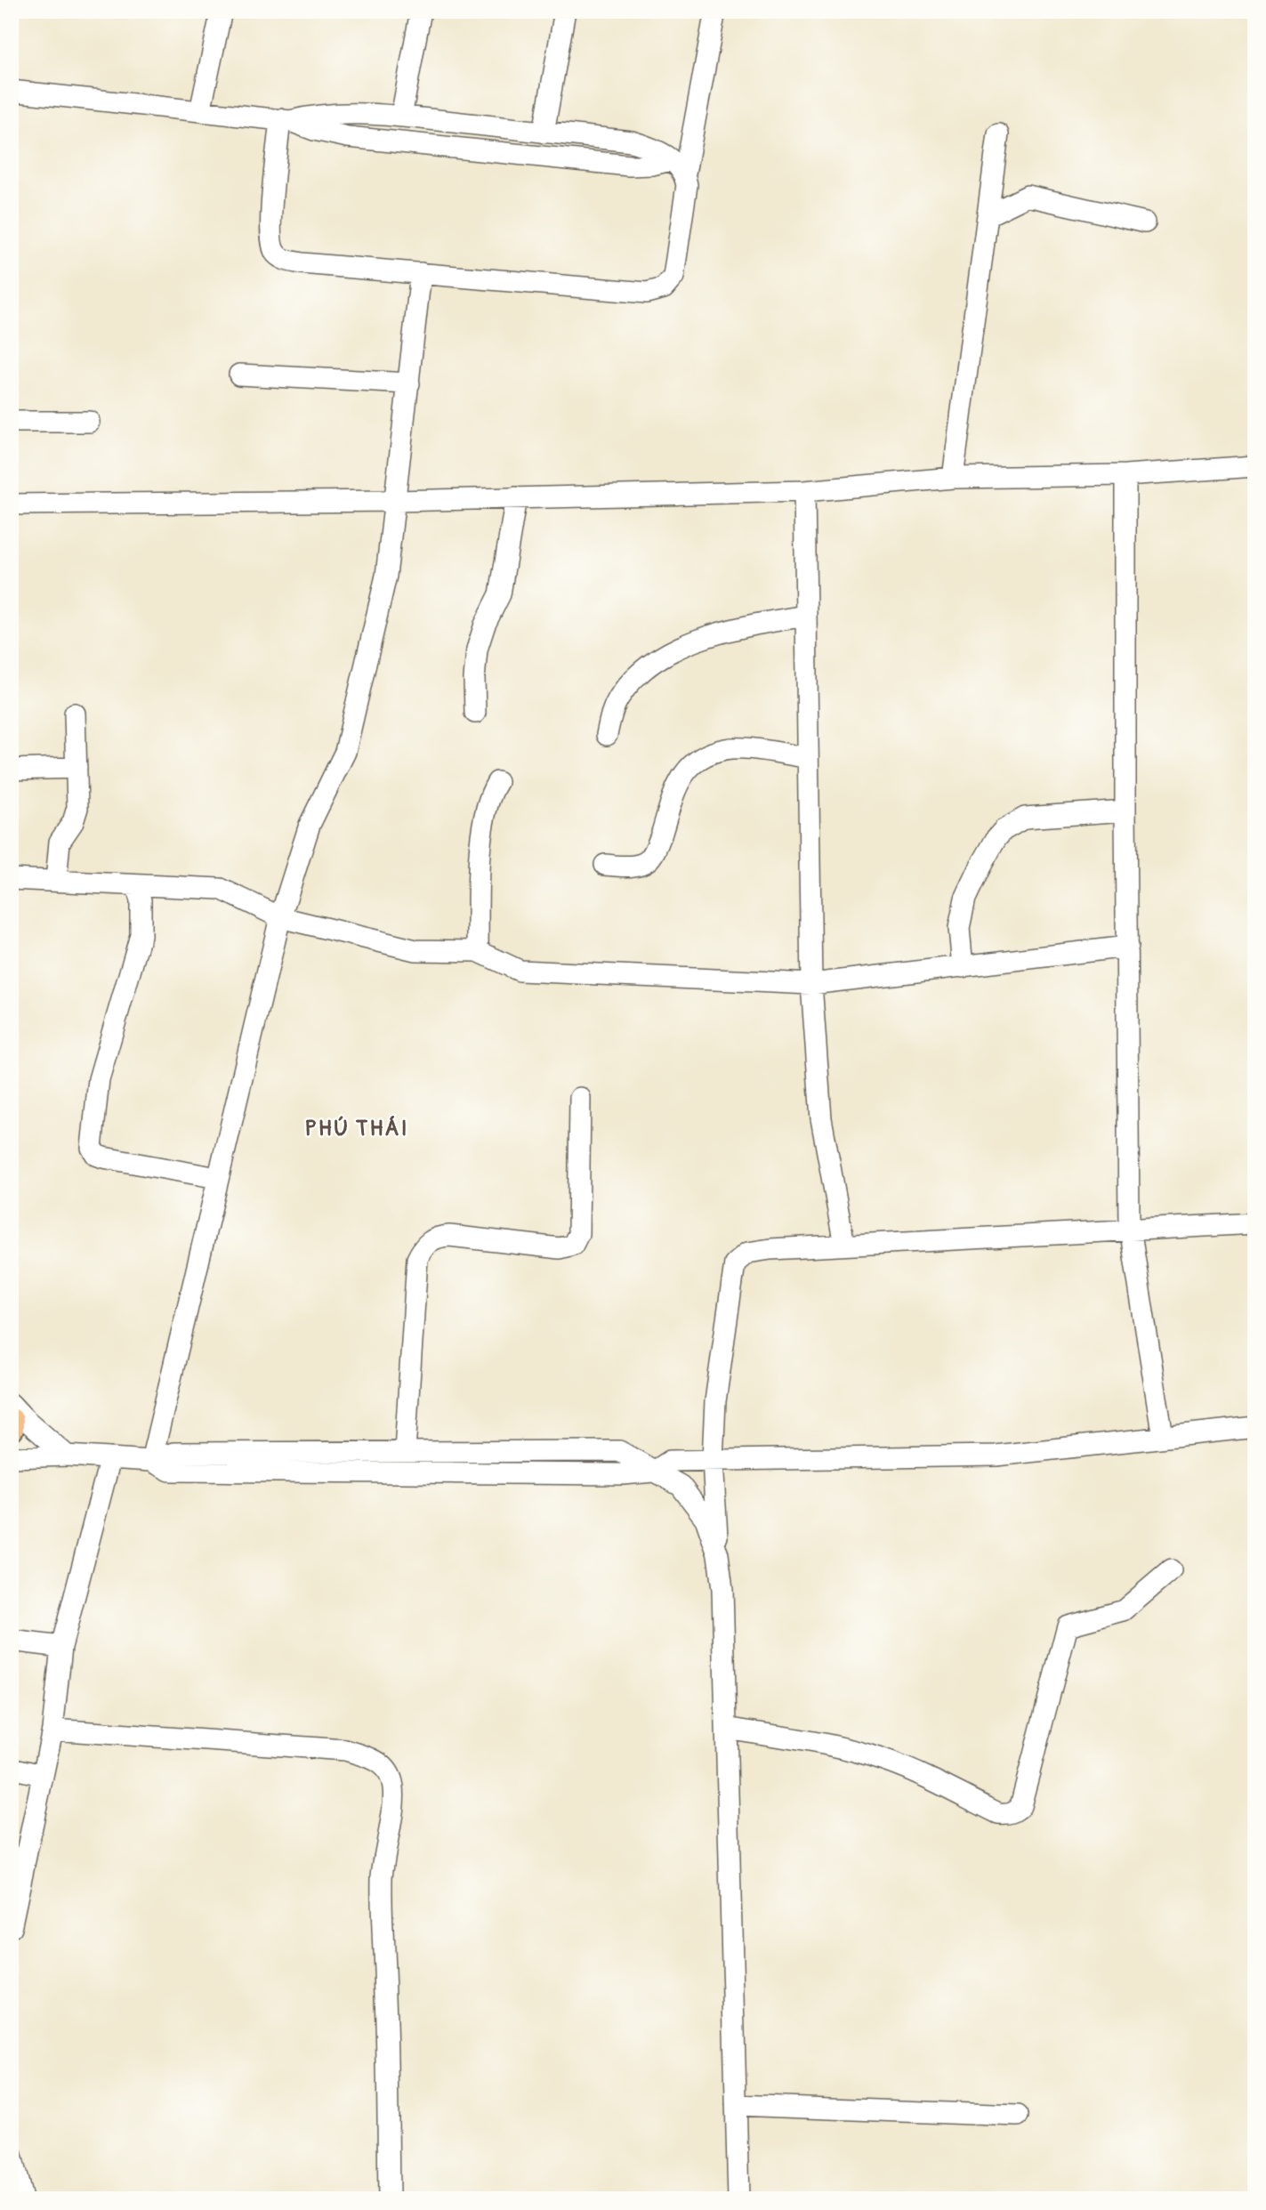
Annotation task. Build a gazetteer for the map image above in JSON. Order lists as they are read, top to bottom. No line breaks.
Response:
{"districts":["PHÚ THÁI"]}
